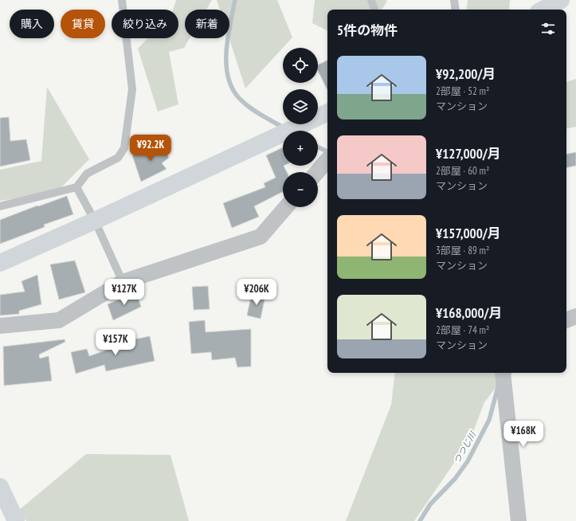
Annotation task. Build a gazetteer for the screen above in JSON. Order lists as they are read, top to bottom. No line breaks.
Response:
{"water":["つつじ川"],"page":{"chip":["購入","賃貸","絞り込み","新着"],"heading":"5件の物件","map_buttons":["+","−"],"list":[{"name":"¥92,200/月","note":"2部屋 · 52 m² · マンション"},{"name":"¥127,000/月","note":"2部屋 · 60 m² · マンション"},{"name":"¥157,000/月","note":"3部屋 · 89 m² · マンション"},{"name":"¥168,000/月","note":"2部屋 · 74 m² · マンション"}],"price":["¥92.2K","¥127K","¥206K","¥157K","¥168K"]}}
